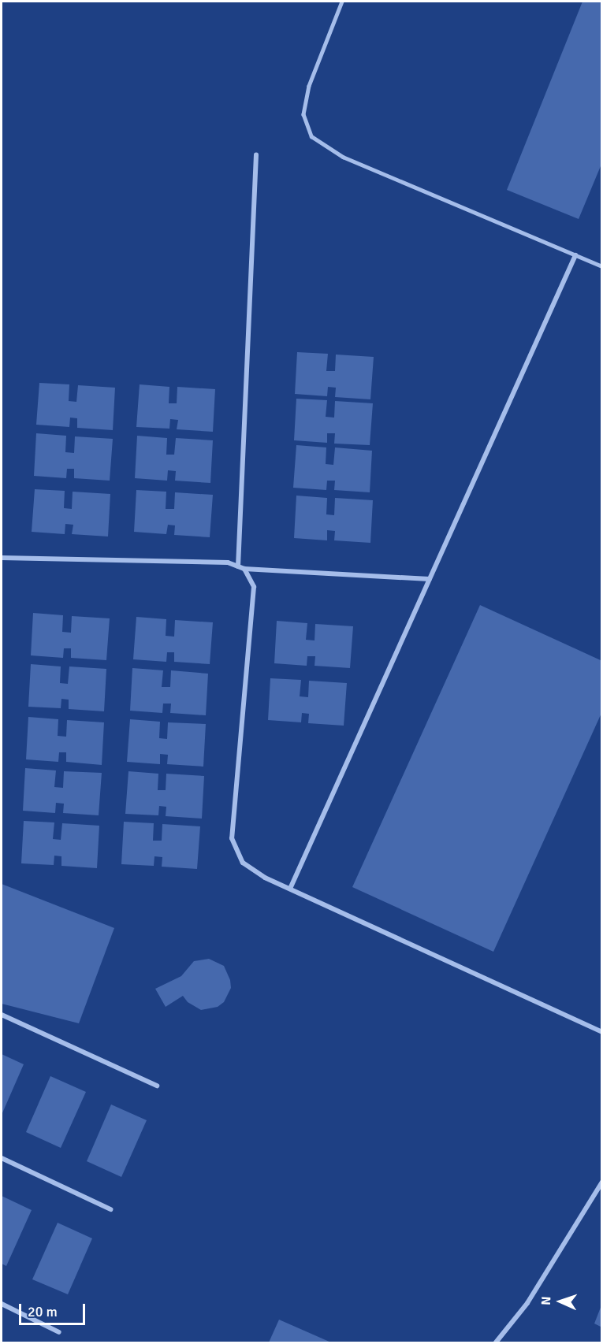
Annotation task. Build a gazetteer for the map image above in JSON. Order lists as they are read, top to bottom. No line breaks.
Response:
{"scale_bar":"20 m","north":"left"}
